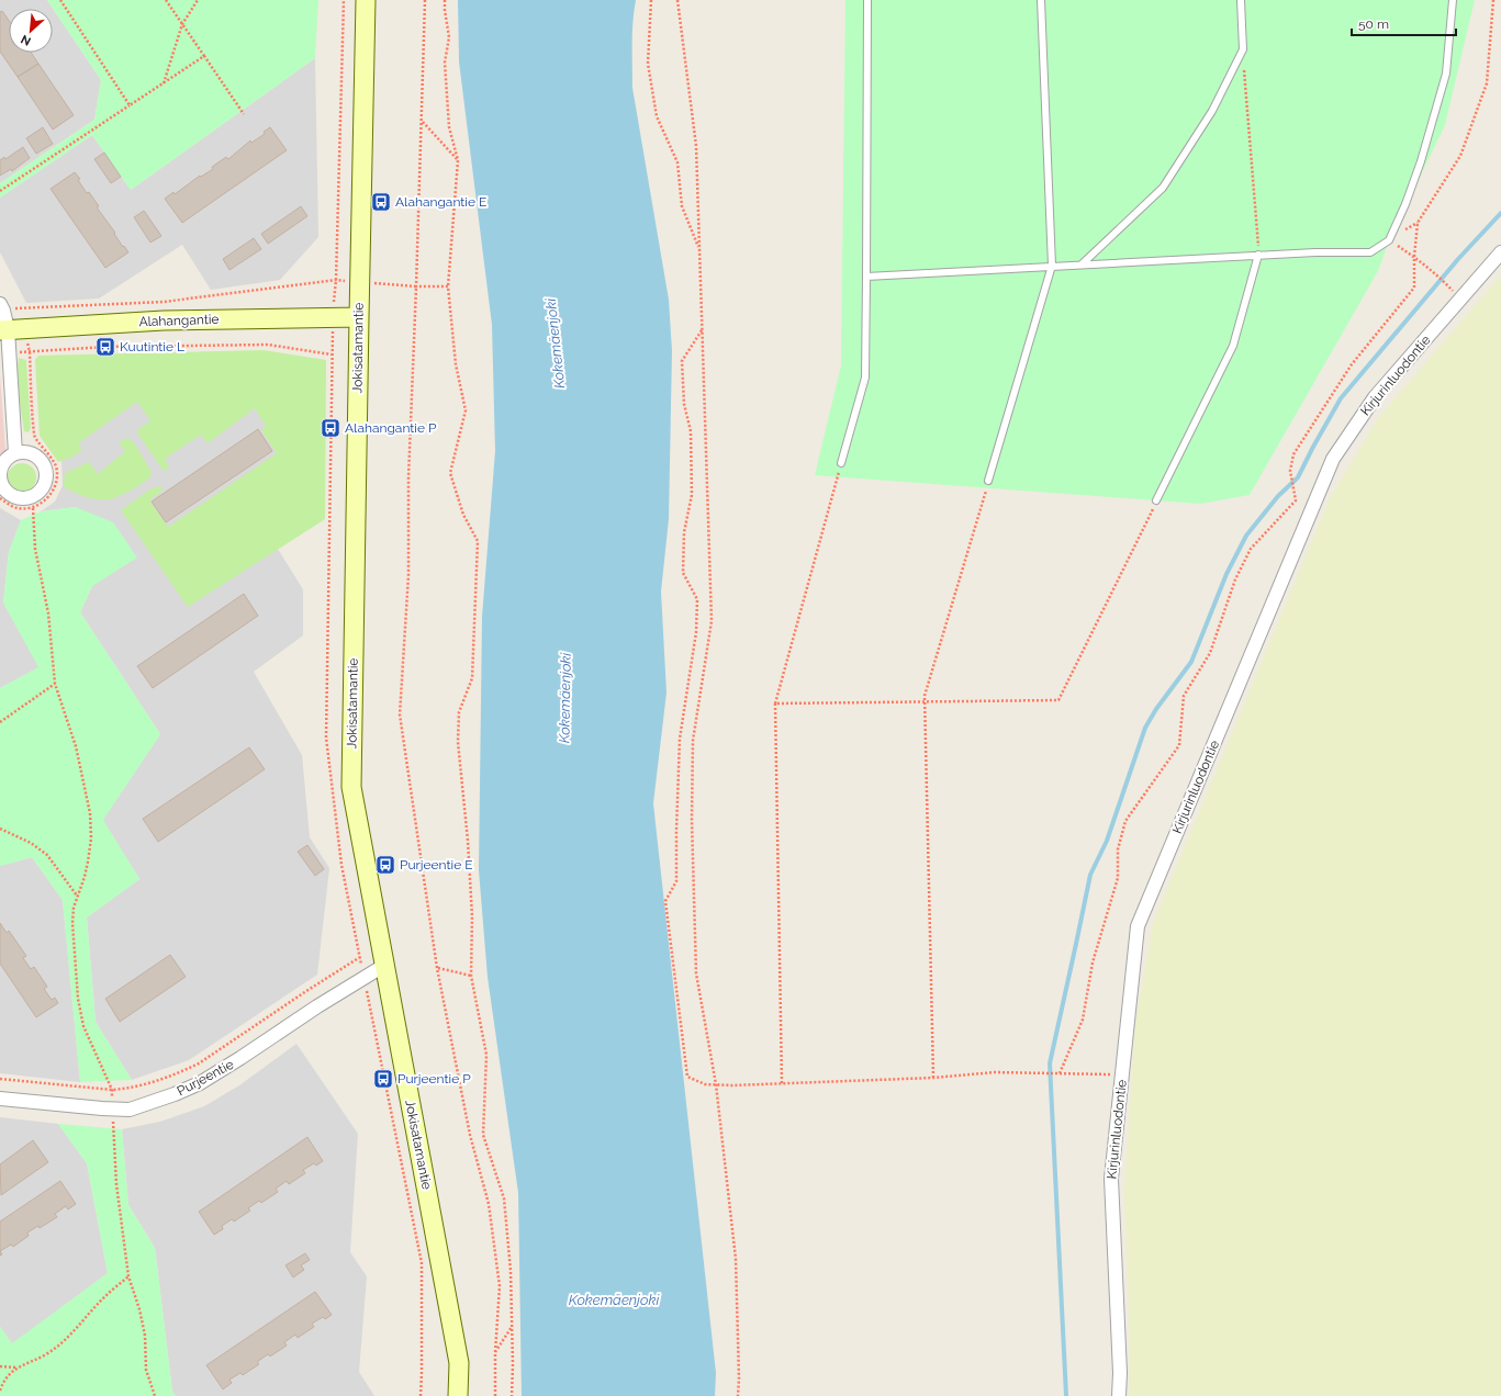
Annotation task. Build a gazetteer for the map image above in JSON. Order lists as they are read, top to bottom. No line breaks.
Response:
{"streets":{"street":["Alahangantie","Jokisatamantie","Kirjurinluodontie","Purjeentie"]},"crossings":[["Alahangantie","Jokisatamantie"],["Jokisatamantie","Purjeentie"]],"water":["Kokemäenjoki"],"places":{"bus stop":["Alahangantie E","Kuutintie L","Alahangantie P","Purjeentie E","Purjeentie P"]},"scale_bar":"50 m","north":"bottom left"}
